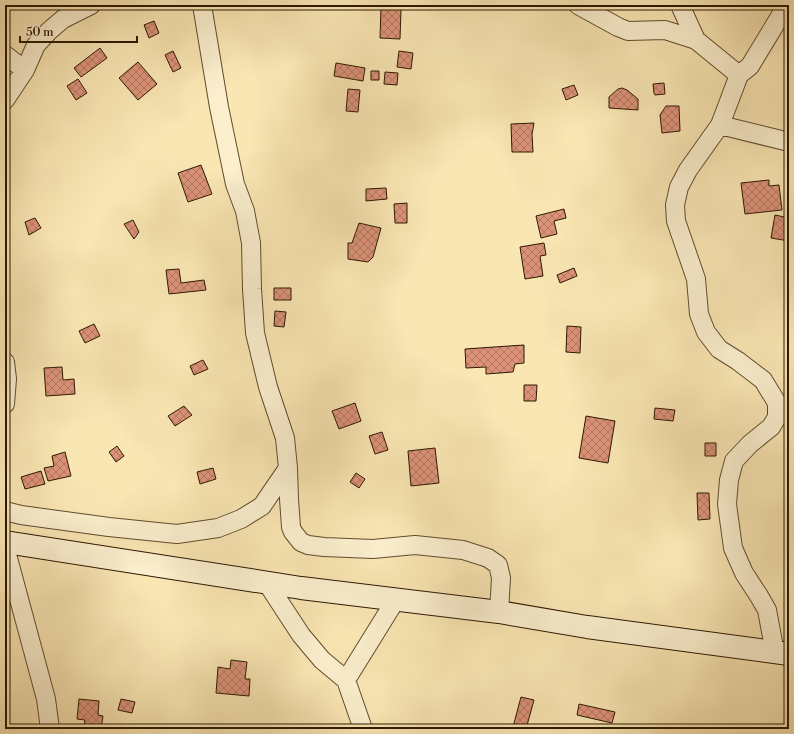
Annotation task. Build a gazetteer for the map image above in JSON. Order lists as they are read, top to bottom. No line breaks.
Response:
{"scale_bar":"50 m"}
